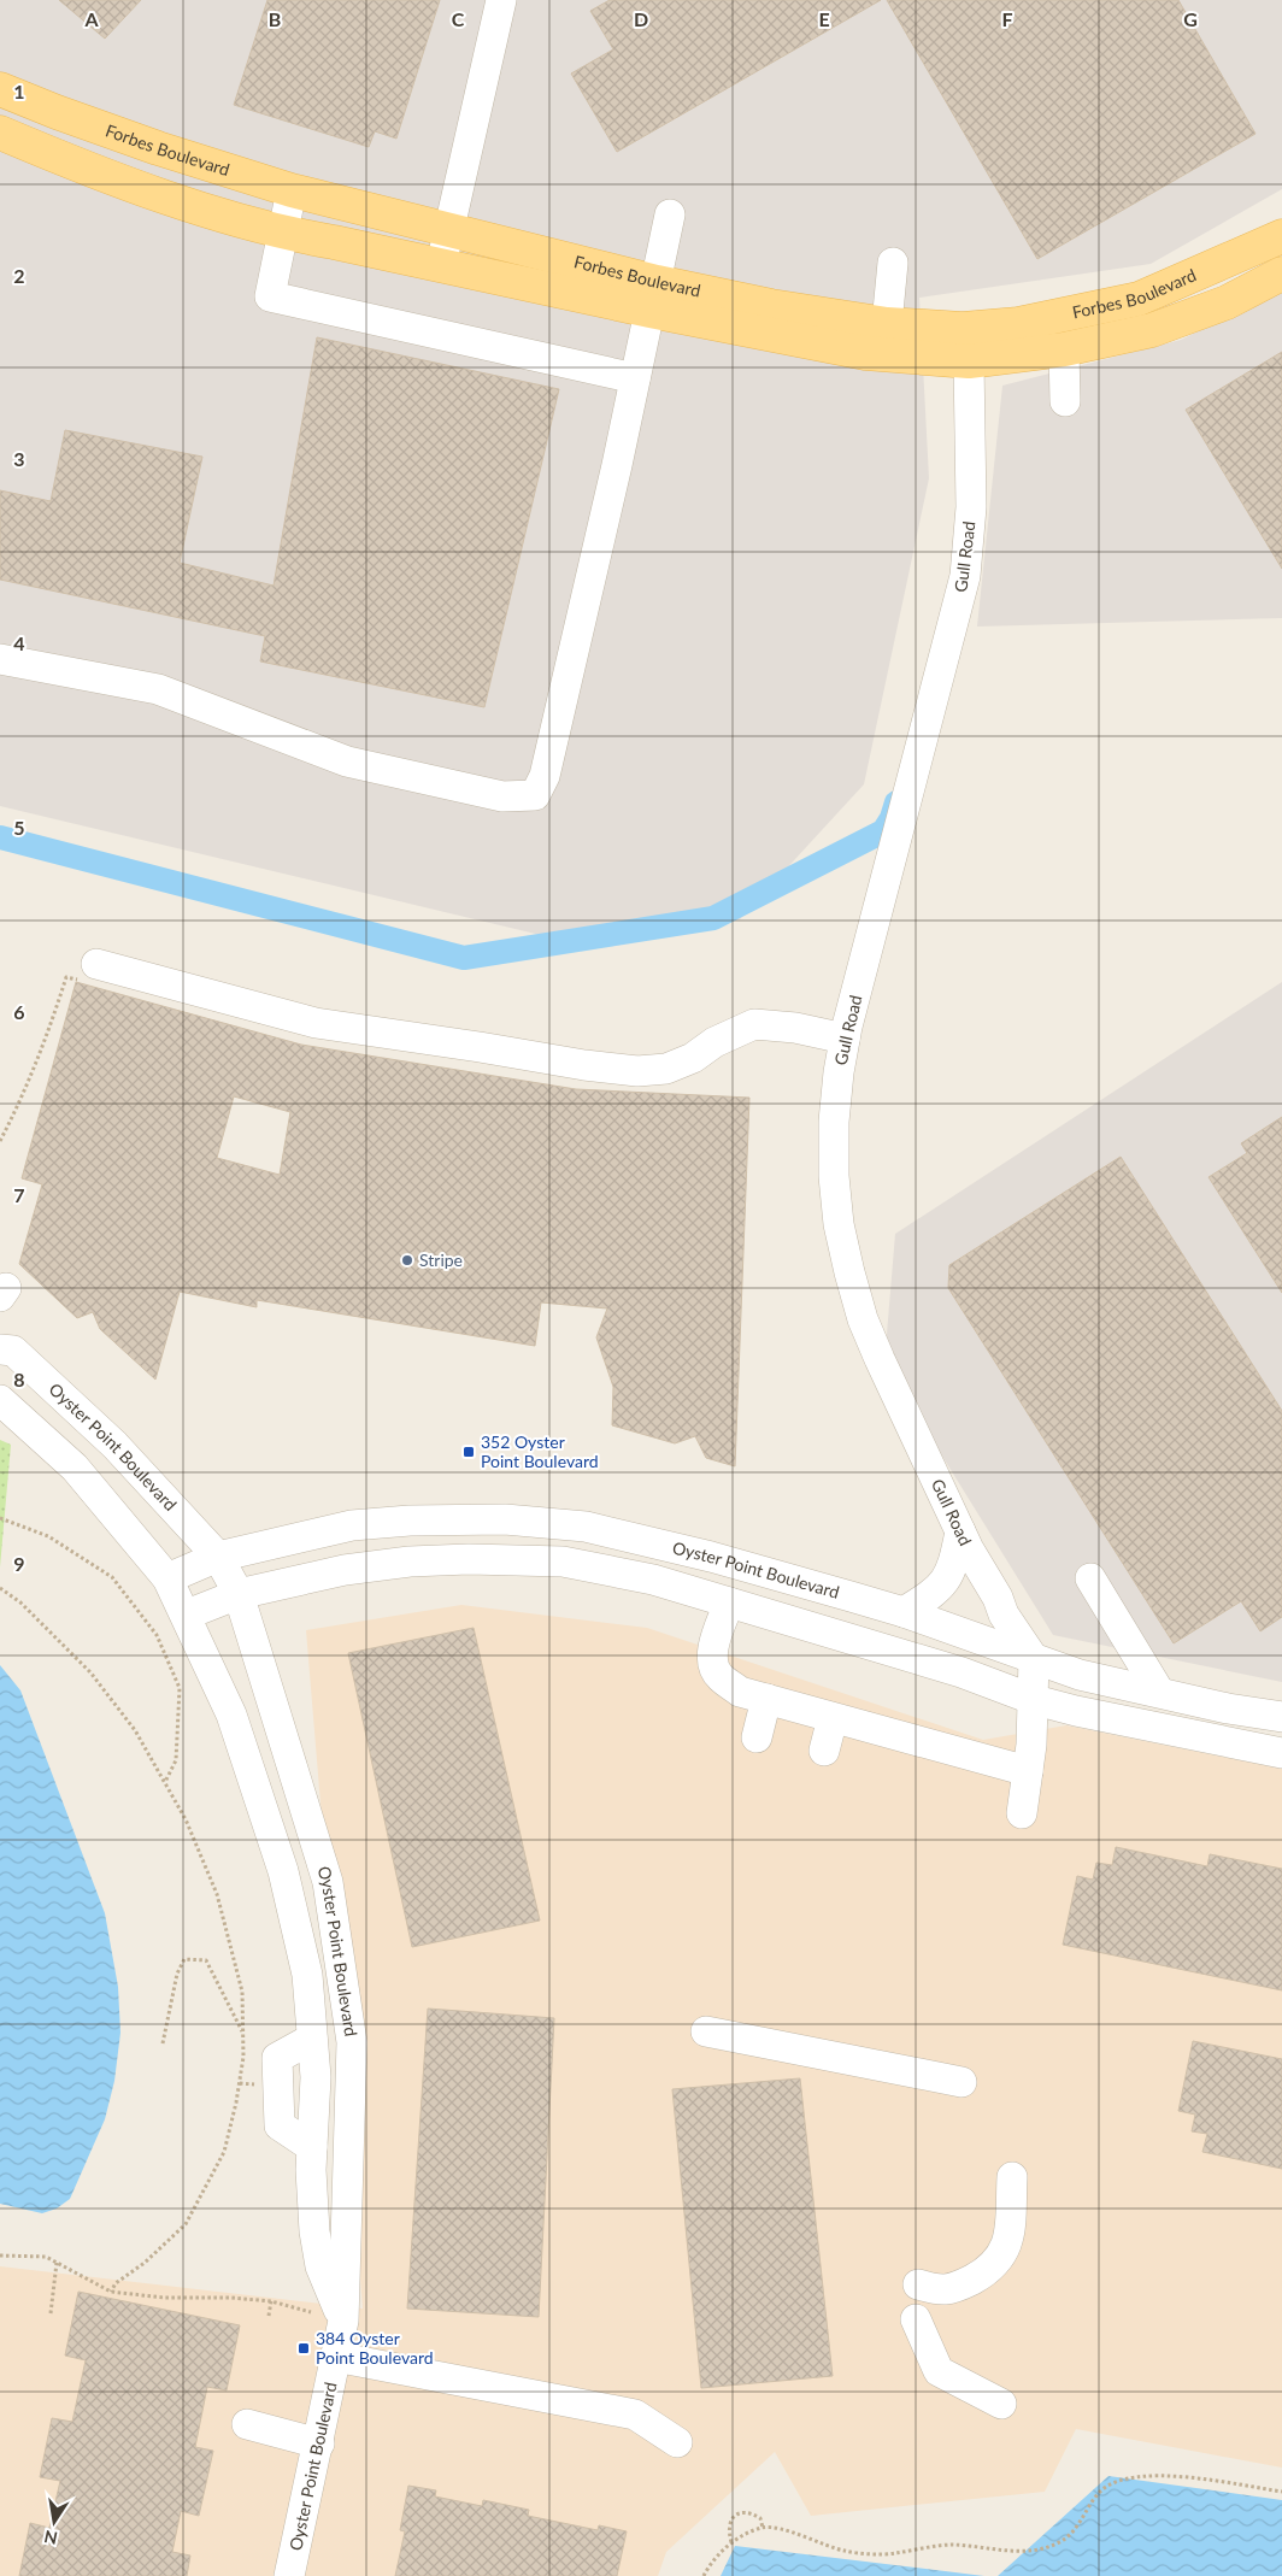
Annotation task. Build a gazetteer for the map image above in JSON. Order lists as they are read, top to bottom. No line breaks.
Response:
{"streets":{"main road":["Forbes Boulevard"],"street":["Gull Road","Oyster Point Boulevard"]},"crossings":[["Forbes Boulevard","Gull Road"],["Gull Road","Oyster Point Boulevard"]],"places":{"other":["Stripe"],"transit":["352 Oyster Point Boulevard","384 Oyster Point Boulevard"]},"north":"bottom","grid":{"columns":["A","B","C","D","E","F","G"],"rows":["1","2","3","4","5","6","7","8","9"]}}
